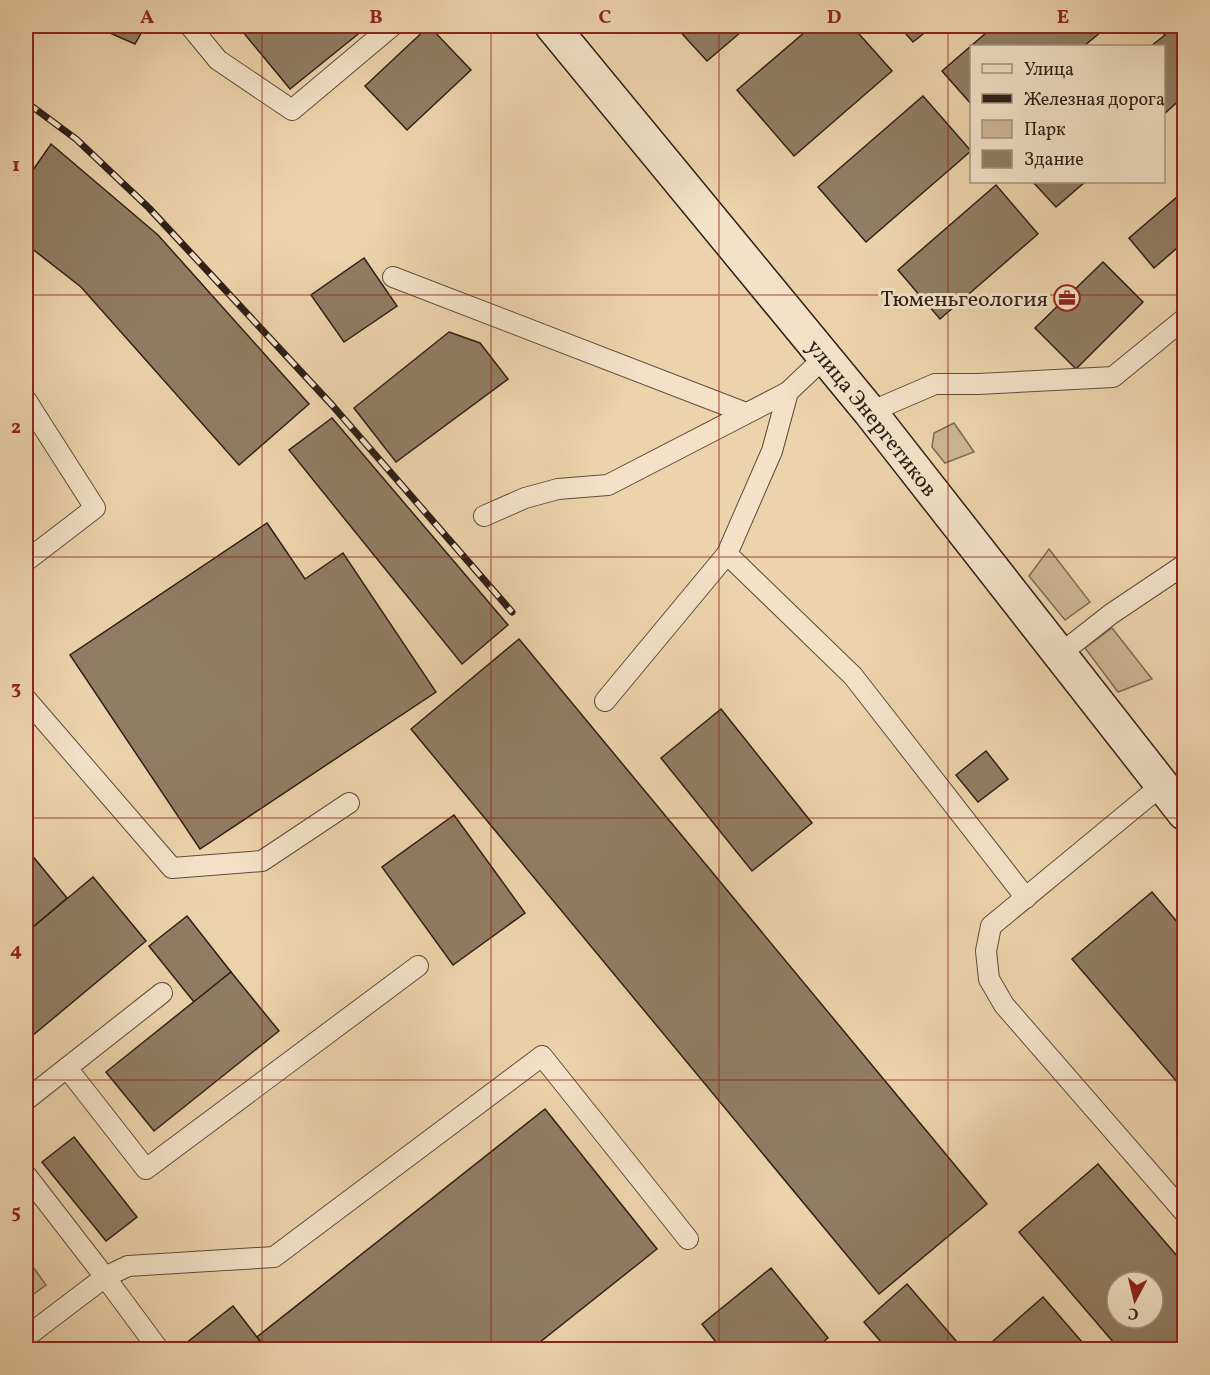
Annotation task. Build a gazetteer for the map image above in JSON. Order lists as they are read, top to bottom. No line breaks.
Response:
{"streets":{"street":["улица Энергетиков"]},"places":{"office":["Тюменьгеология"]},"legend":["Улица","Железная дорога","Парк","Здание"],"north":"bottom","grid":{"columns":["A","B","C","D","E"],"rows":["1","2","3","4","5"]}}
